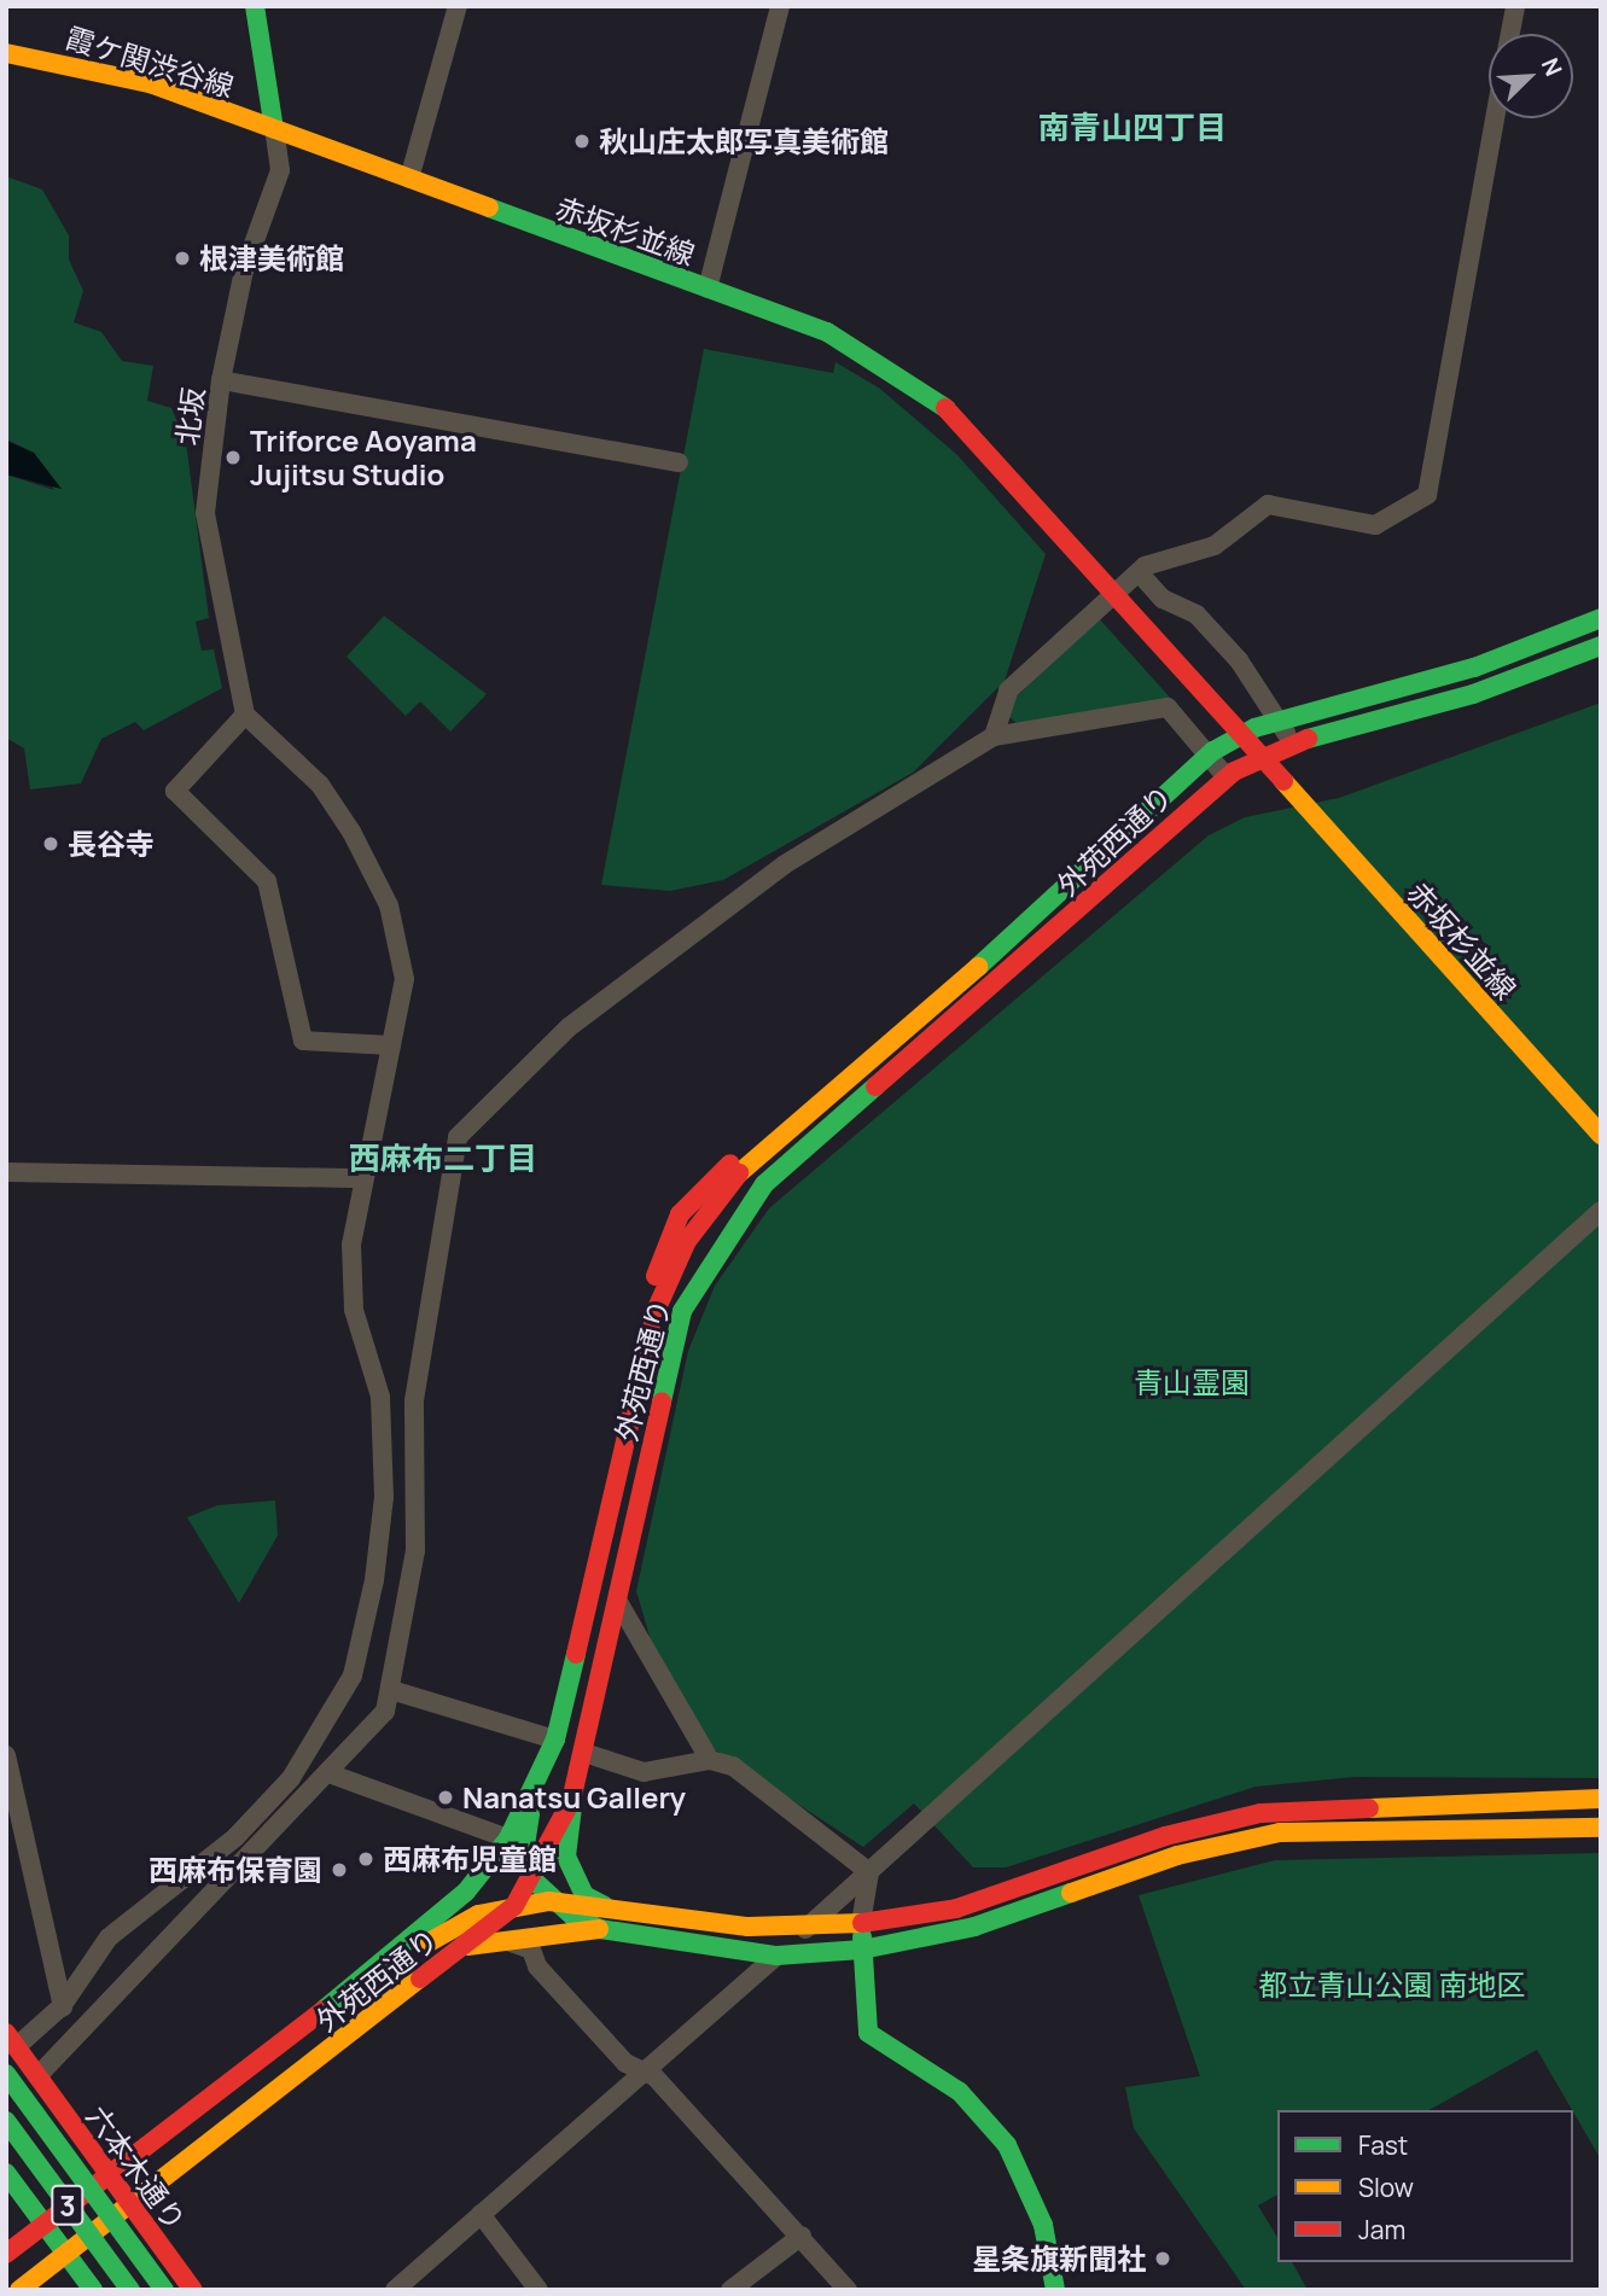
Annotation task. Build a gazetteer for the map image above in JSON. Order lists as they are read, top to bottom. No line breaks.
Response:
{"streets":{"main road":["霞ケ関渋谷線","赤坂杉並線","外苑西通り","六本木通り","3"],"street":["北坂"]},"crossings":[["霞ケ関渋谷線","赤坂杉並線"],["霞ケ関渋谷線","北坂"],["赤坂杉並線","北坂"],["外苑西通り","六本木通り"]],"districts":["南青山四丁目","西麻布二丁目"],"parks":["青山霊園","都立青山公園 南地区"],"places":["秋山庄太郎写真美術館","根津美術館","Triforce Aoyama Jujitsu Studio","長谷寺","Nanatsu Gallery","西麻布児童館","西麻布保育園","星条旗新聞社"],"legend":["Fast","Slow","Jam"],"north":"top right"}
